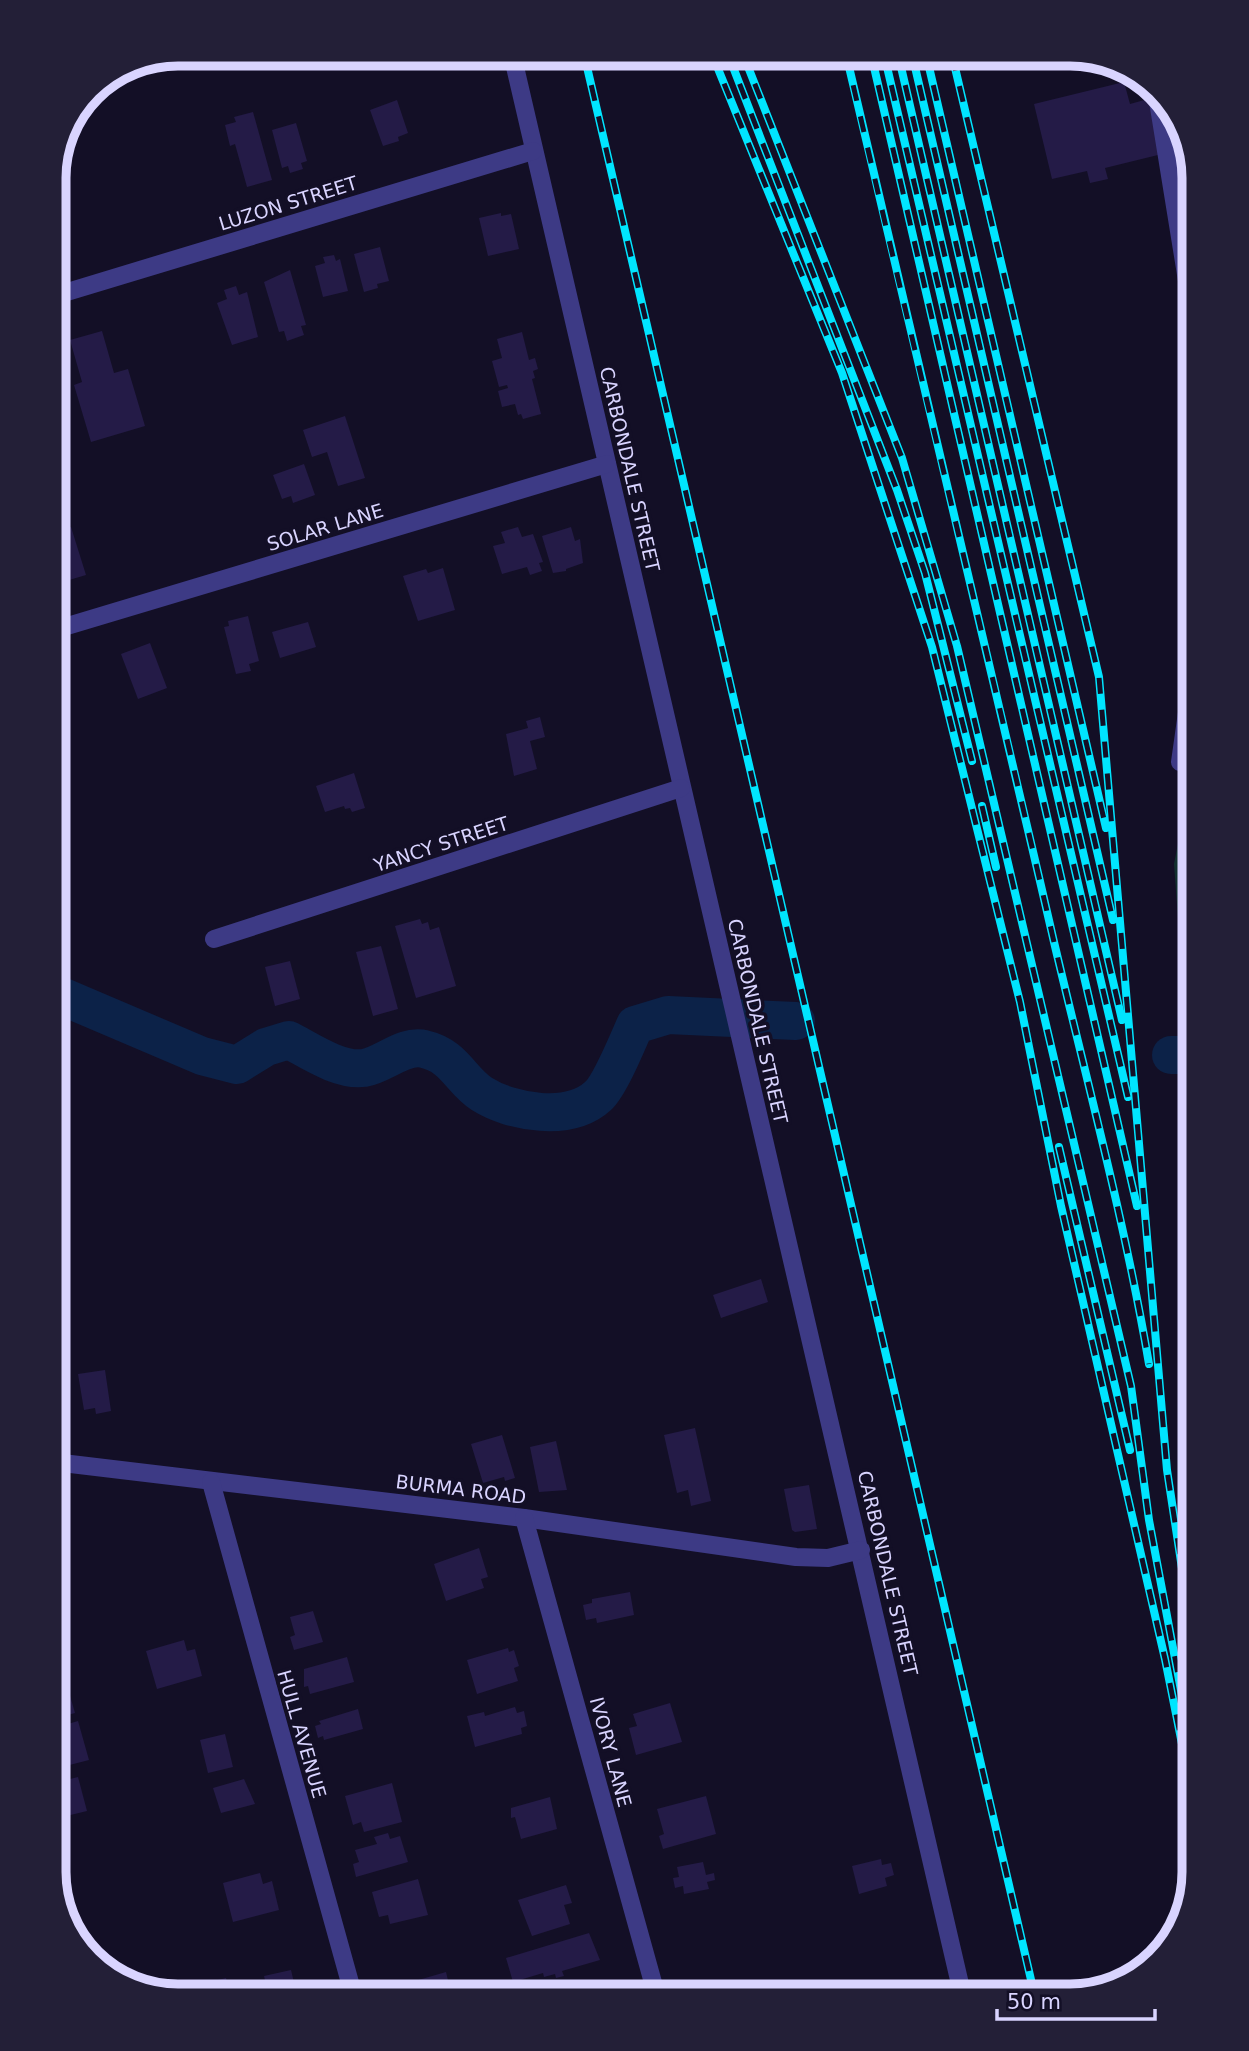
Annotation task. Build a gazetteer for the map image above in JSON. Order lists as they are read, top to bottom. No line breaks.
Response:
{"streets":{"street":["LUZON STREET","CARBONDALE STREET","SOLAR LANE","YANCY STREET","BURMA ROAD","HULL AVENUE","IVORY LANE"]},"crossings":[["LUZON STREET","CARBONDALE STREET"],["CARBONDALE STREET","SOLAR LANE"],["CARBONDALE STREET","YANCY STREET"],["CARBONDALE STREET","BURMA ROAD"],["BURMA ROAD","HULL AVENUE"],["BURMA ROAD","IVORY LANE"]],"scale_bar":"50 m"}
